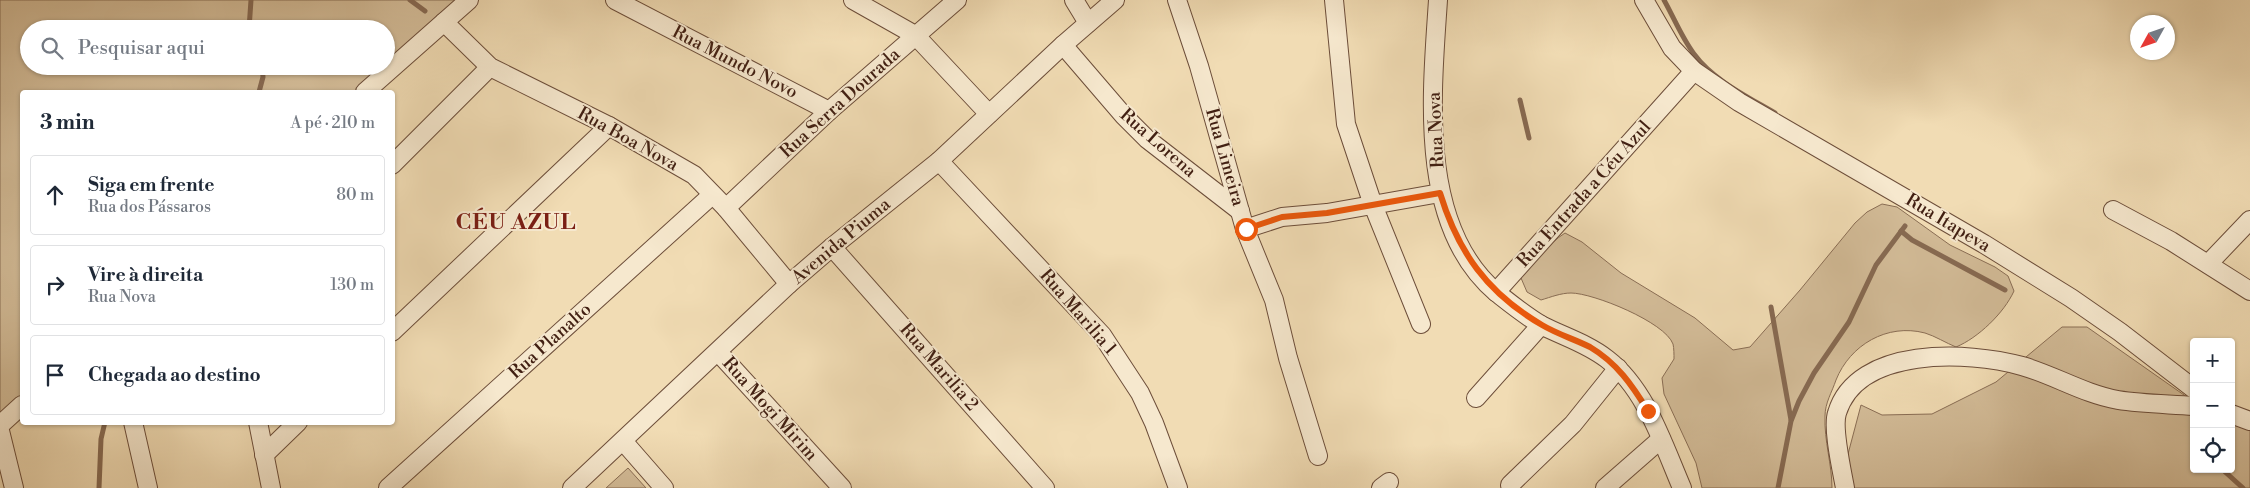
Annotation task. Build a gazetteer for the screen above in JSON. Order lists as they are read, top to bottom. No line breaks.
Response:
{"streets":{"street":["Rua Mundo Novo","Rua Serra Dourada","Rua Nova","Rua Boa Nova","Rua Lorena","Rua Limeira","Rua Entrada a Céu Azul","Rua Itapeva","Avenida Piuma","Rua Marilia 1","Rua Planalto","Rua Marilia 2","Rua Mogi Mirim"]},"crossings":[["Rua Mundo Novo","Rua Serra Dourada"],["Rua Serra Dourada","Rua Boa Nova"],["Rua Nova","Rua Entrada a Céu Azul"],["Rua Boa Nova","Avenida Piuma"],["Rua Boa Nova","Rua Planalto"],["Rua Lorena","Rua Limeira"],["Rua Lorena","Avenida Piuma"],["Rua Entrada a Céu Azul","Rua Itapeva"],["Avenida Piuma","Rua Marilia 1"],["Avenida Piuma","Rua Marilia 2"],["Avenida Piuma","Rua Mogi Mirim"]],"districts":["CÉU AZUL"],"north":"bottom left","page":{"search":"Pesquisar aqui","heading":["3 min","A pé · 210 m"],"list":[["Siga em frente","Rua dos Pássaros","80 m"],["Vire à direita","Rua Nova","130 m"],"Chegada ao destino"],"map_buttons":["+","−"]}}
